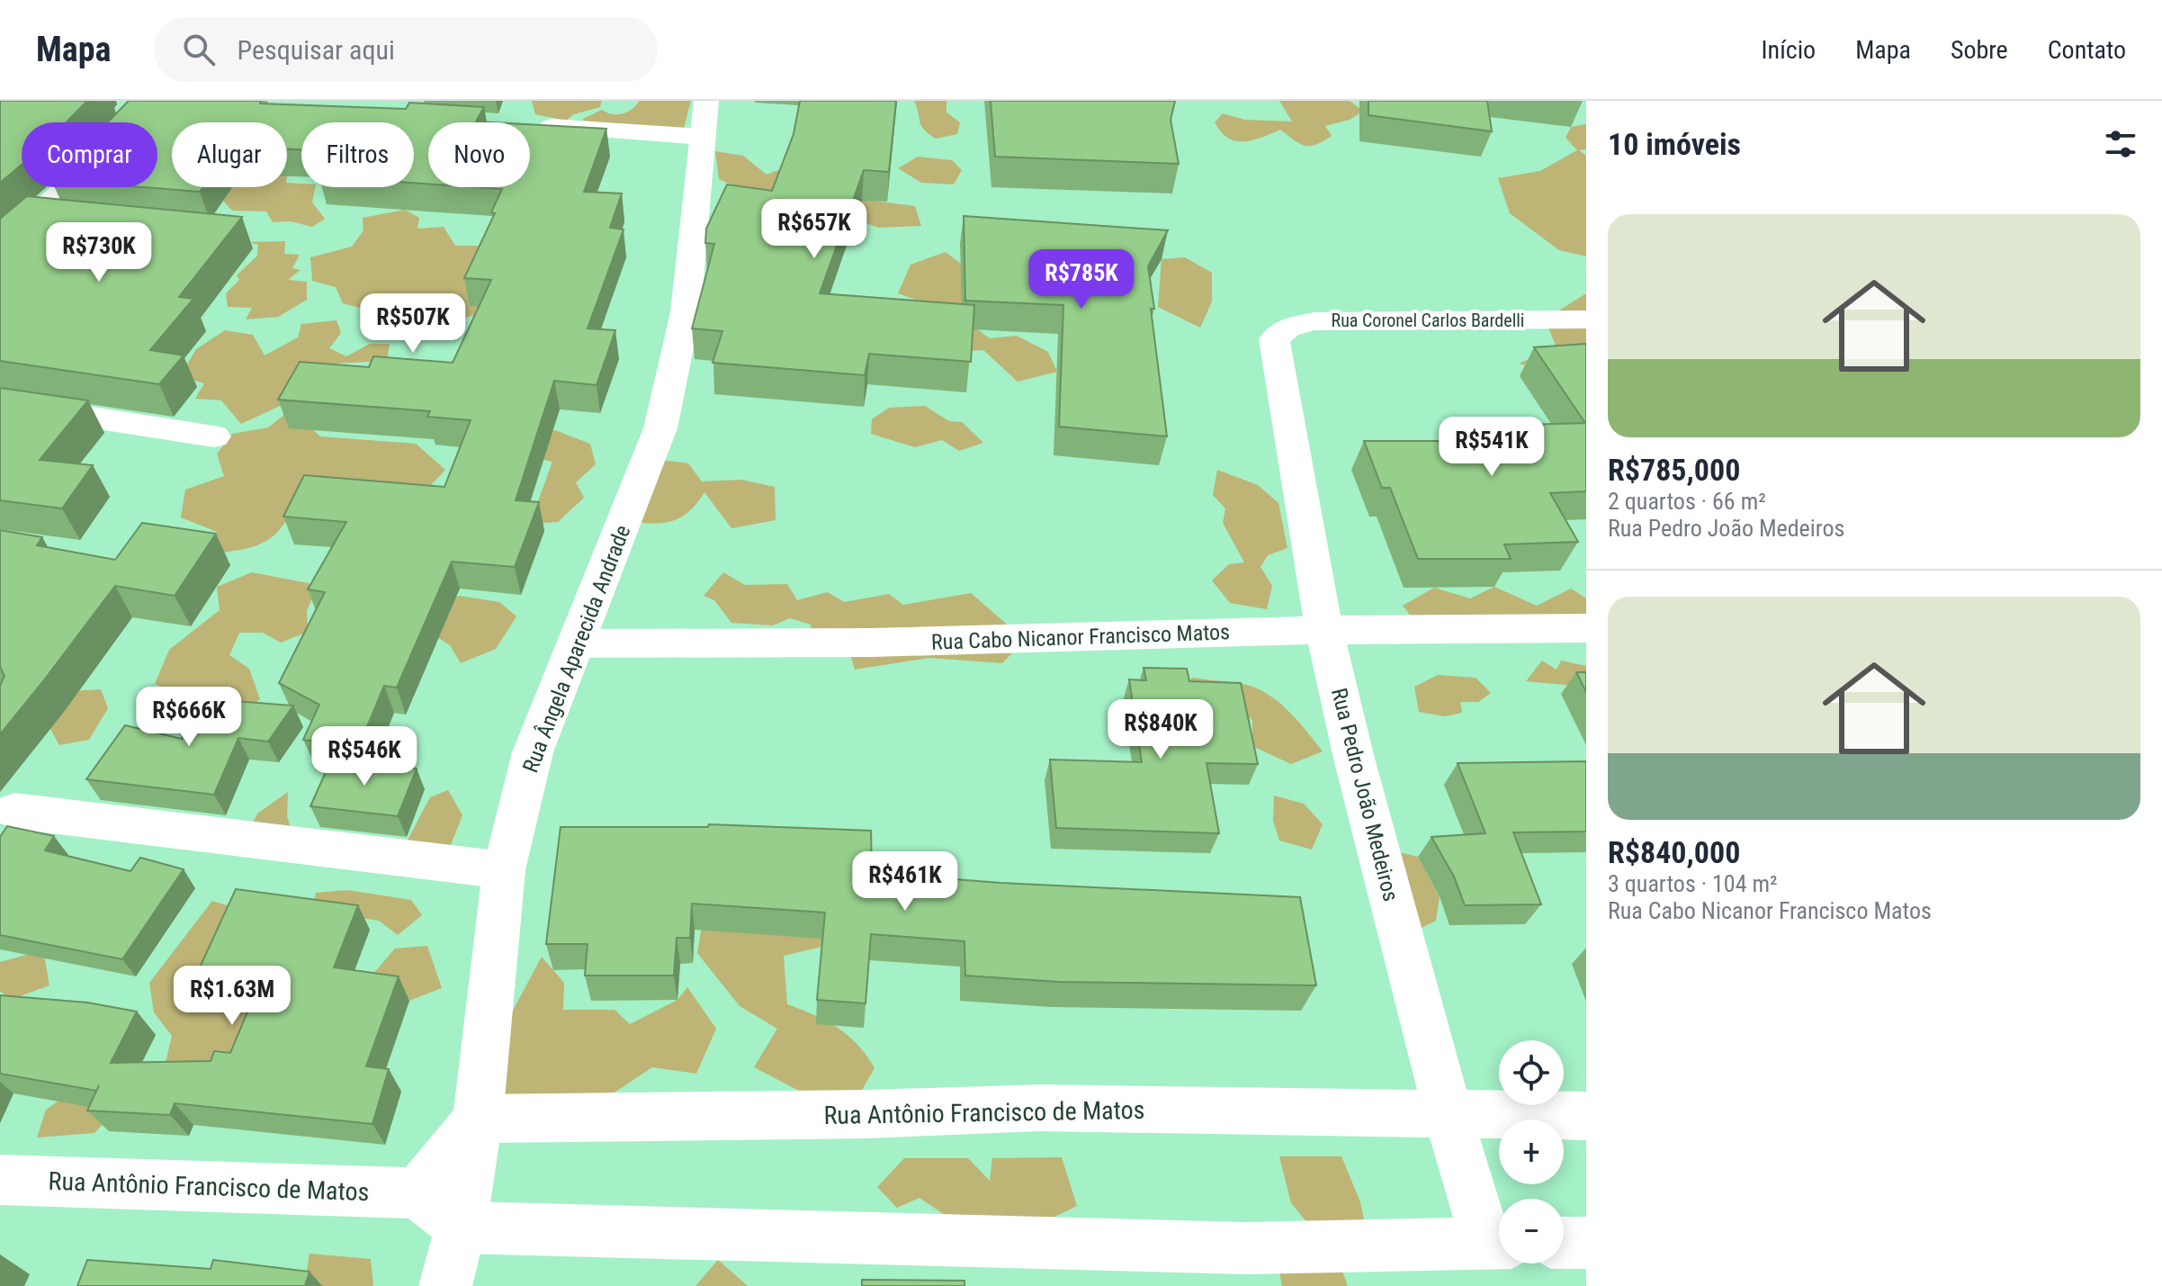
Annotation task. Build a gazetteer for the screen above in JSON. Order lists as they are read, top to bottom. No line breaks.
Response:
{"streets":{"street":["Rua Coronel Carlos Bardelli","Rua Cabo Nicanor Francisco Matos","Rua Ângela Aparecida Andrade","Rua Pedro João Medeiros","Rua Antônio Francisco de Matos"]},"crossings":[["Rua Coronel Carlos Bardelli","Rua Pedro João Medeiros"],["Rua Cabo Nicanor Francisco Matos","Rua Ângela Aparecida Andrade"],["Rua Cabo Nicanor Francisco Matos","Rua Pedro João Medeiros"],["Rua Ângela Aparecida Andrade","Rua Antônio Francisco de Matos"],["Rua Pedro João Medeiros","Rua Antônio Francisco de Matos"]],"page":{"header":"Mapa","search":"Pesquisar aqui","nav":["Início","Mapa","Sobre","Contato"],"heading":"10 imóveis","chip":["Comprar","Alugar","Filtros","Novo"],"list":[{"name":"R$785,000","note":"2 quartos · 66 m² · Rua Pedro João Medeiros"},{"name":"R$840,000","note":"3 quartos · 104 m² · Rua Cabo Nicanor Francisco Matos"}],"price":["R$657K","R$730K","R$785K","R$507K","R$541K","R$666K","R$840K","R$546K","R$461K","R$1.63M"],"map_buttons":["+","−"]}}
